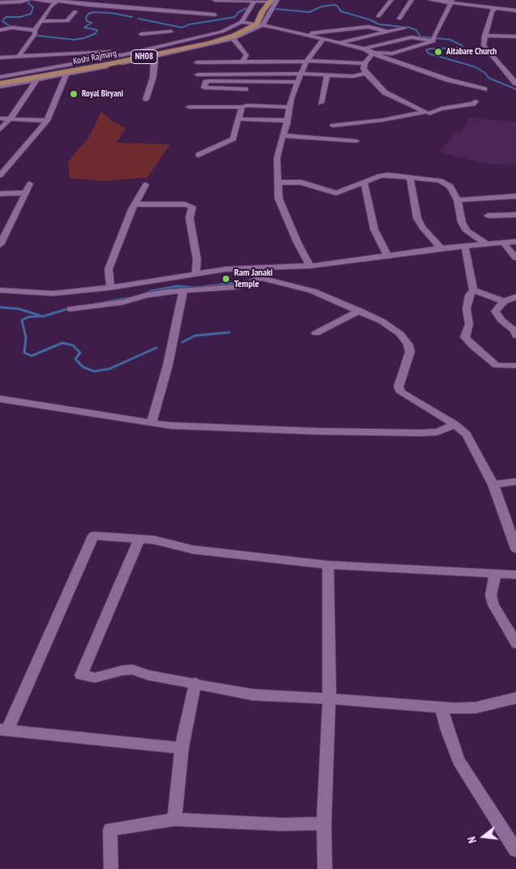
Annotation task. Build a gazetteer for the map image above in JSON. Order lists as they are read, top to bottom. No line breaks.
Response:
{"streets":{"main road":["NH08","Koshi Rajmarg"]},"places":["Aitabare Church","Royal Biryani","Ram Janaki Temple"],"north":"left"}
